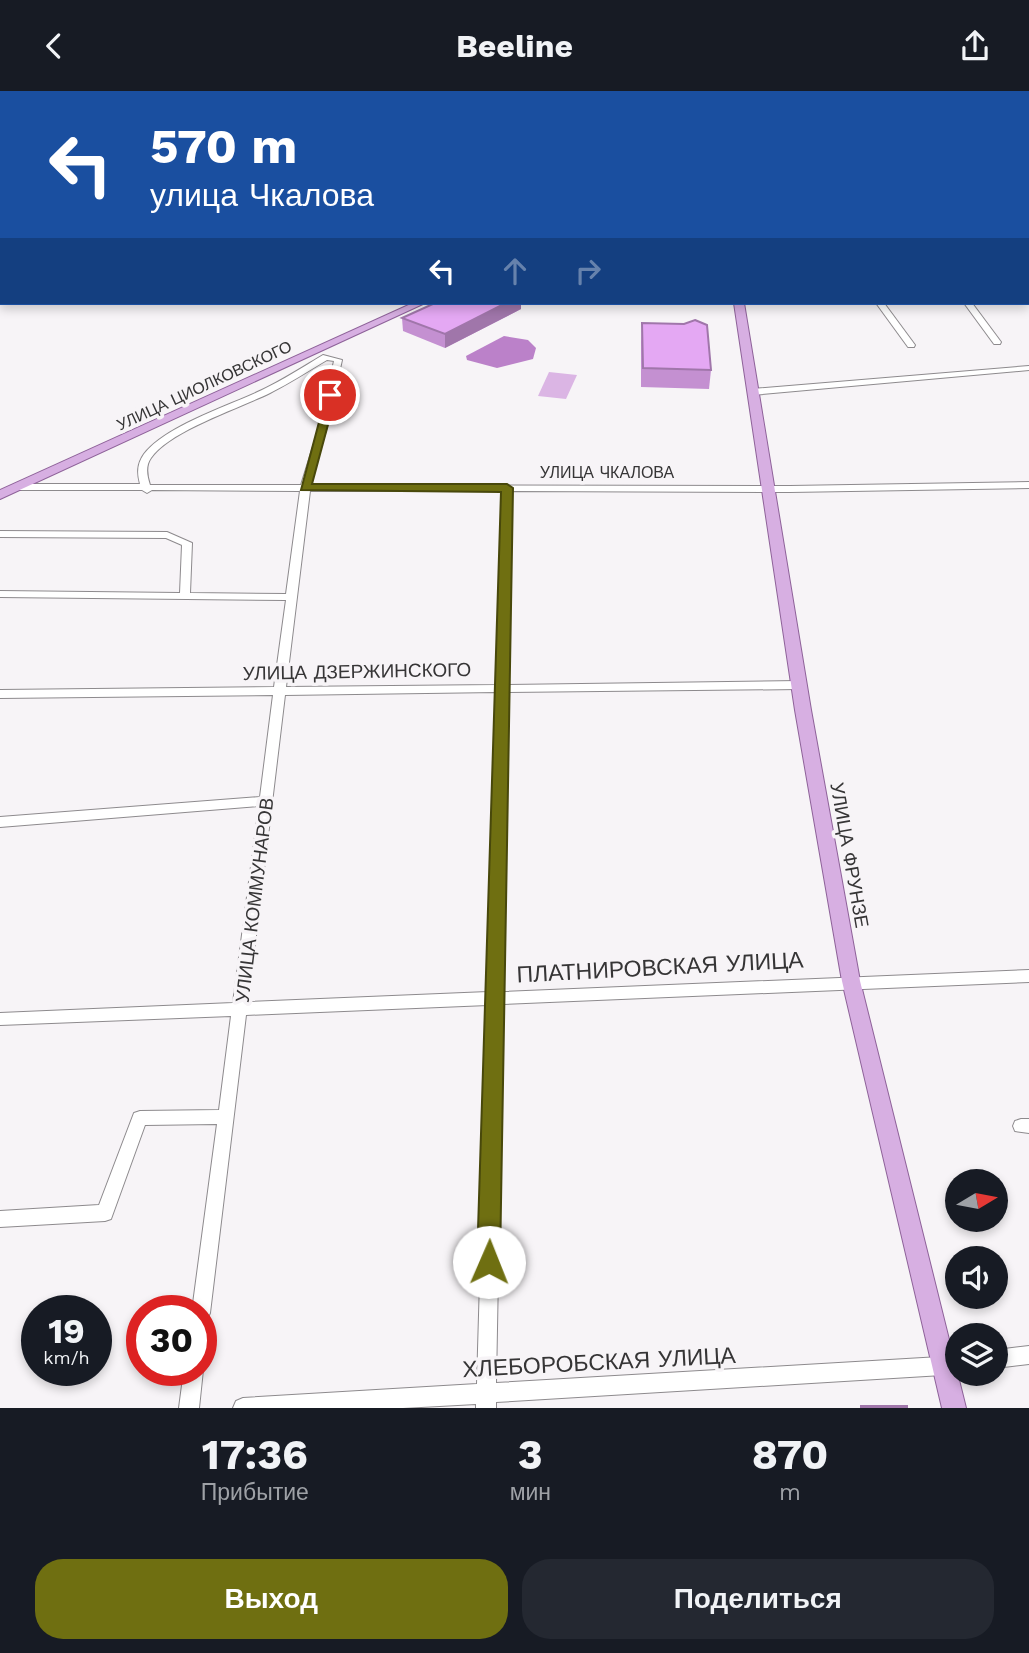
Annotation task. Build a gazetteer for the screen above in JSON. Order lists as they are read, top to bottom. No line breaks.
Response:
{"streets":{"main road":["УЛИЦА ЦИОЛКОВСКОГО","УЛИЦА ФРУНЗЕ"],"street":["УЛИЦА ЧКАЛОВА","УЛИЦА ДЗЕРЖИНСКОГО","УЛИЦА КОММУНАРОВ","ПЛАТНИРОВСКАЯ УЛИЦА","ХЛЕБОРОБСКАЯ УЛИЦА"]},"crossings":[["УЛИЦА ЦИОЛКОВСКОГО","УЛИЦА ЧКАЛОВА"],["УЛИЦА ЧКАЛОВА","УЛИЦА ФРУНЗЕ"],["УЛИЦА ЧКАЛОВА","УЛИЦА КОММУНАРОВ"],["УЛИЦА ДЗЕРЖИНСКОГО","УЛИЦА ФРУНЗЕ"],["УЛИЦА ДЗЕРЖИНСКОГО","УЛИЦА КОММУНАРОВ"],["УЛИЦА ФРУНЗЕ","ПЛАТНИРОВСКАЯ УЛИЦА"],["УЛИЦА КОММУНАРОВ","ПЛАТНИРОВСКАЯ УЛИЦА"]],"north":"right","page":{"header":"Beeline","turn":["570 m","улица Чкалова"],"speed":"19 km/h","limit":"30","eta":["17:36","Прибытие","3","мин","870","m"],"buttons":["Выход","Поделиться"]}}
